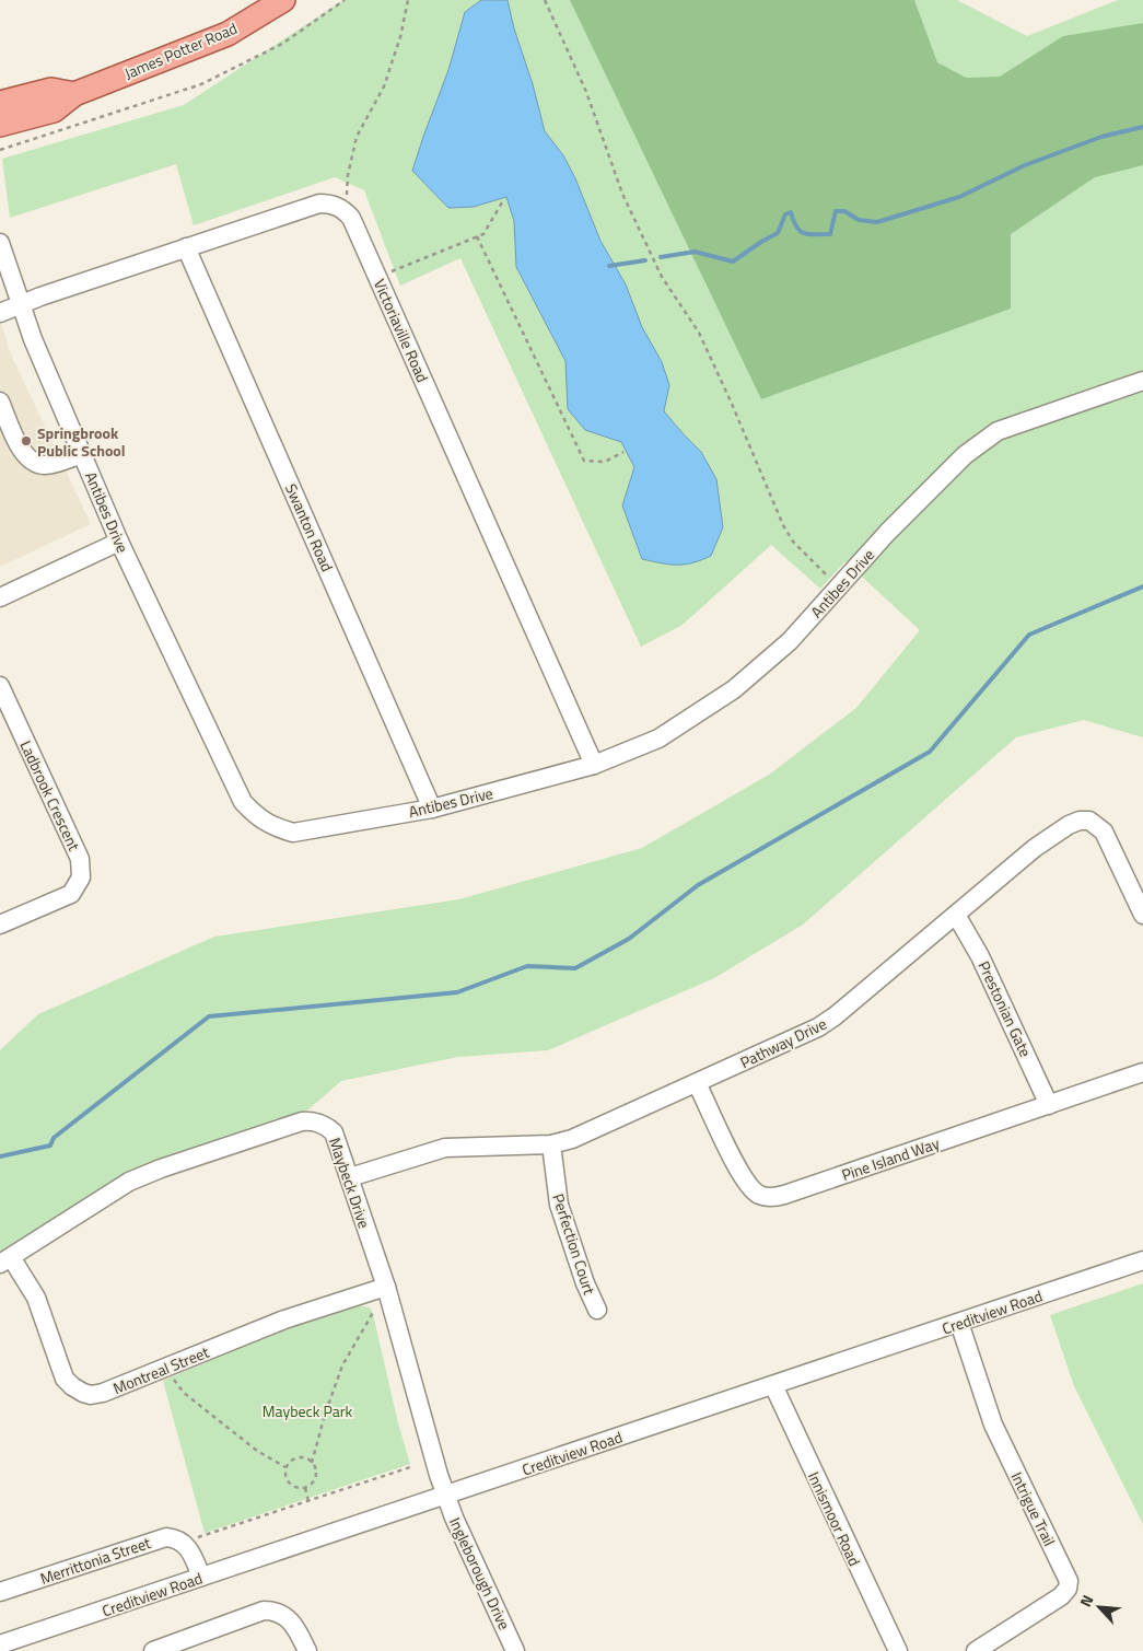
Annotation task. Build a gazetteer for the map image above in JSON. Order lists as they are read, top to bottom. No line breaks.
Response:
{"streets":{"main road":["James Potter Road"],"street":["Victoriaville Road","Antibes Drive","Swanton Road","Ladbrook Crescent","Prestonian Gate","Pathway Drive","Pine Island Way","Maybeck Drive","Perfection Court","Creditview Road","Montreal Street","Intrigue Trail","Innismoor Road","Merrittonia Street","Ingleborough Drive"]},"crossings":[["Victoriaville Road","Antibes Drive"],["Antibes Drive","Swanton Road"],["Prestonian Gate","Pathway Drive"],["Prestonian Gate","Pine Island Way"],["Pathway Drive","Pine Island Way"],["Pathway Drive","Maybeck Drive"],["Pathway Drive","Perfection Court"],["Maybeck Drive","Creditview Road"],["Maybeck Drive","Montreal Street"],["Maybeck Drive","Ingleborough Drive"],["Creditview Road","Intrigue Trail"],["Creditview Road","Innismoor Road"],["Creditview Road","Merrittonia Street"],["Creditview Road","Ingleborough Drive"]],"parks":["Maybeck Park"],"places":["Springbrook Public School"],"north":"top left"}
